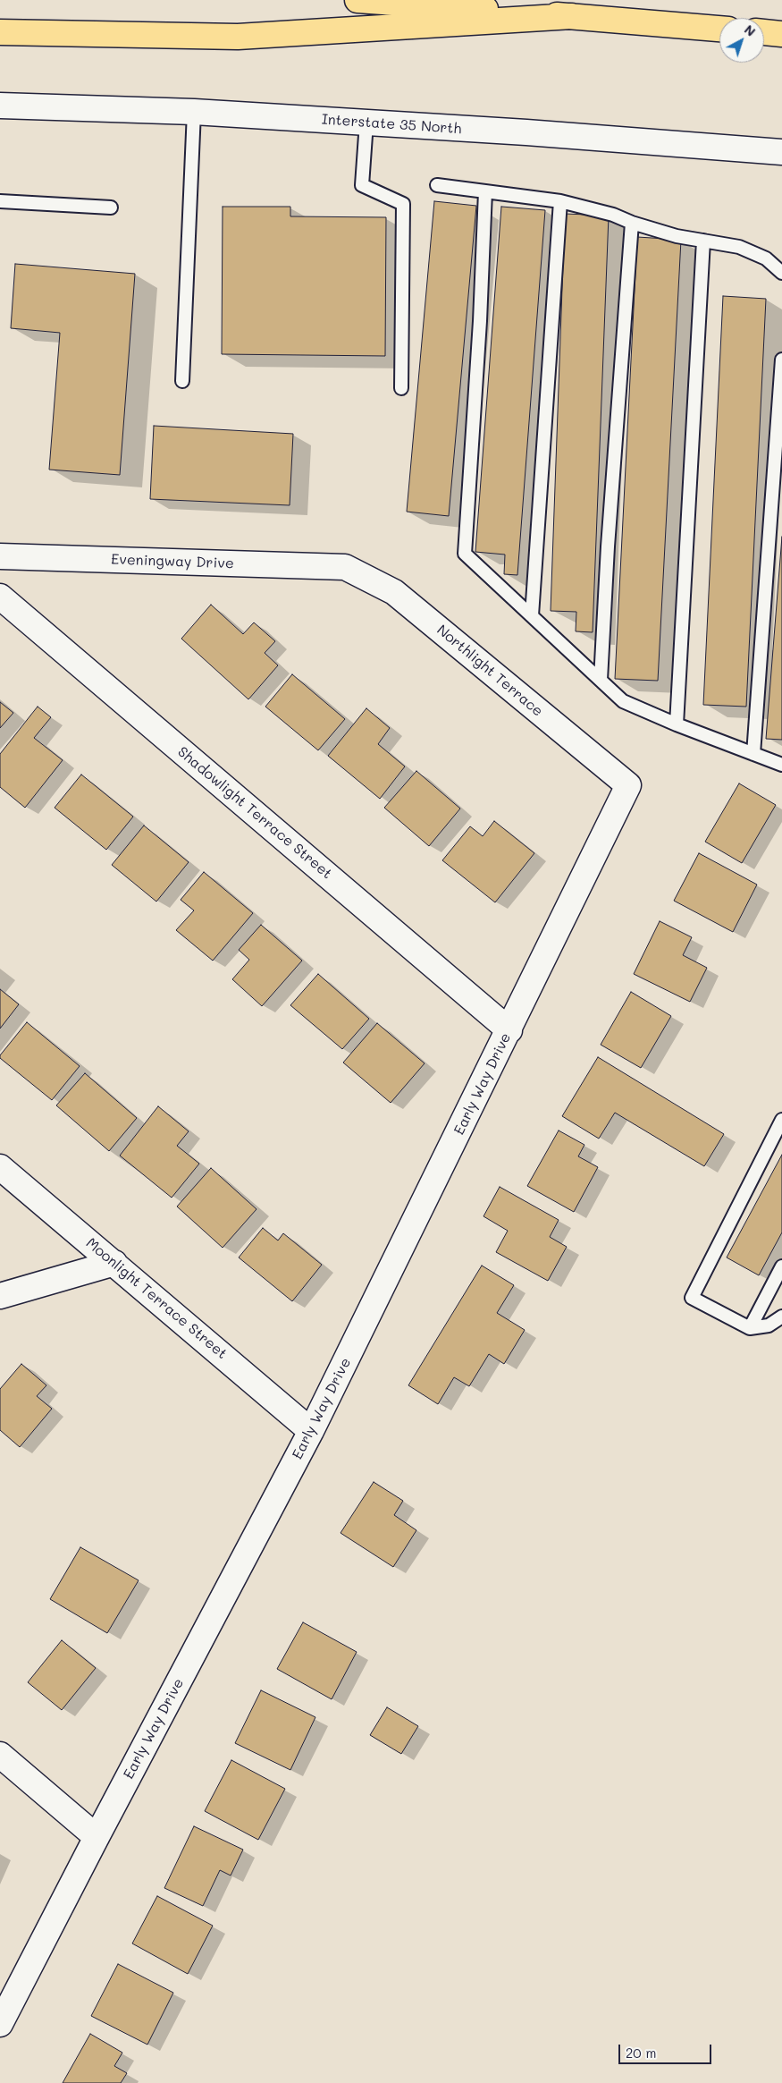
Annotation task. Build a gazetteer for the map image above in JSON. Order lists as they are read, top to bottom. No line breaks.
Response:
{"streets":{"street":["Interstate 35 North","Eveningway Drive","Northlight Terrace","Shadowlight Terrace Street","Early Way Drive","Moonlight Terrace Street"]},"crossings":[["Eveningway Drive","Northlight Terrace"],["Northlight Terrace","Early Way Drive"],["Shadowlight Terrace Street","Early Way Drive"],["Early Way Drive","Moonlight Terrace Street"]],"scale_bar":"20 m","north":"top right"}
